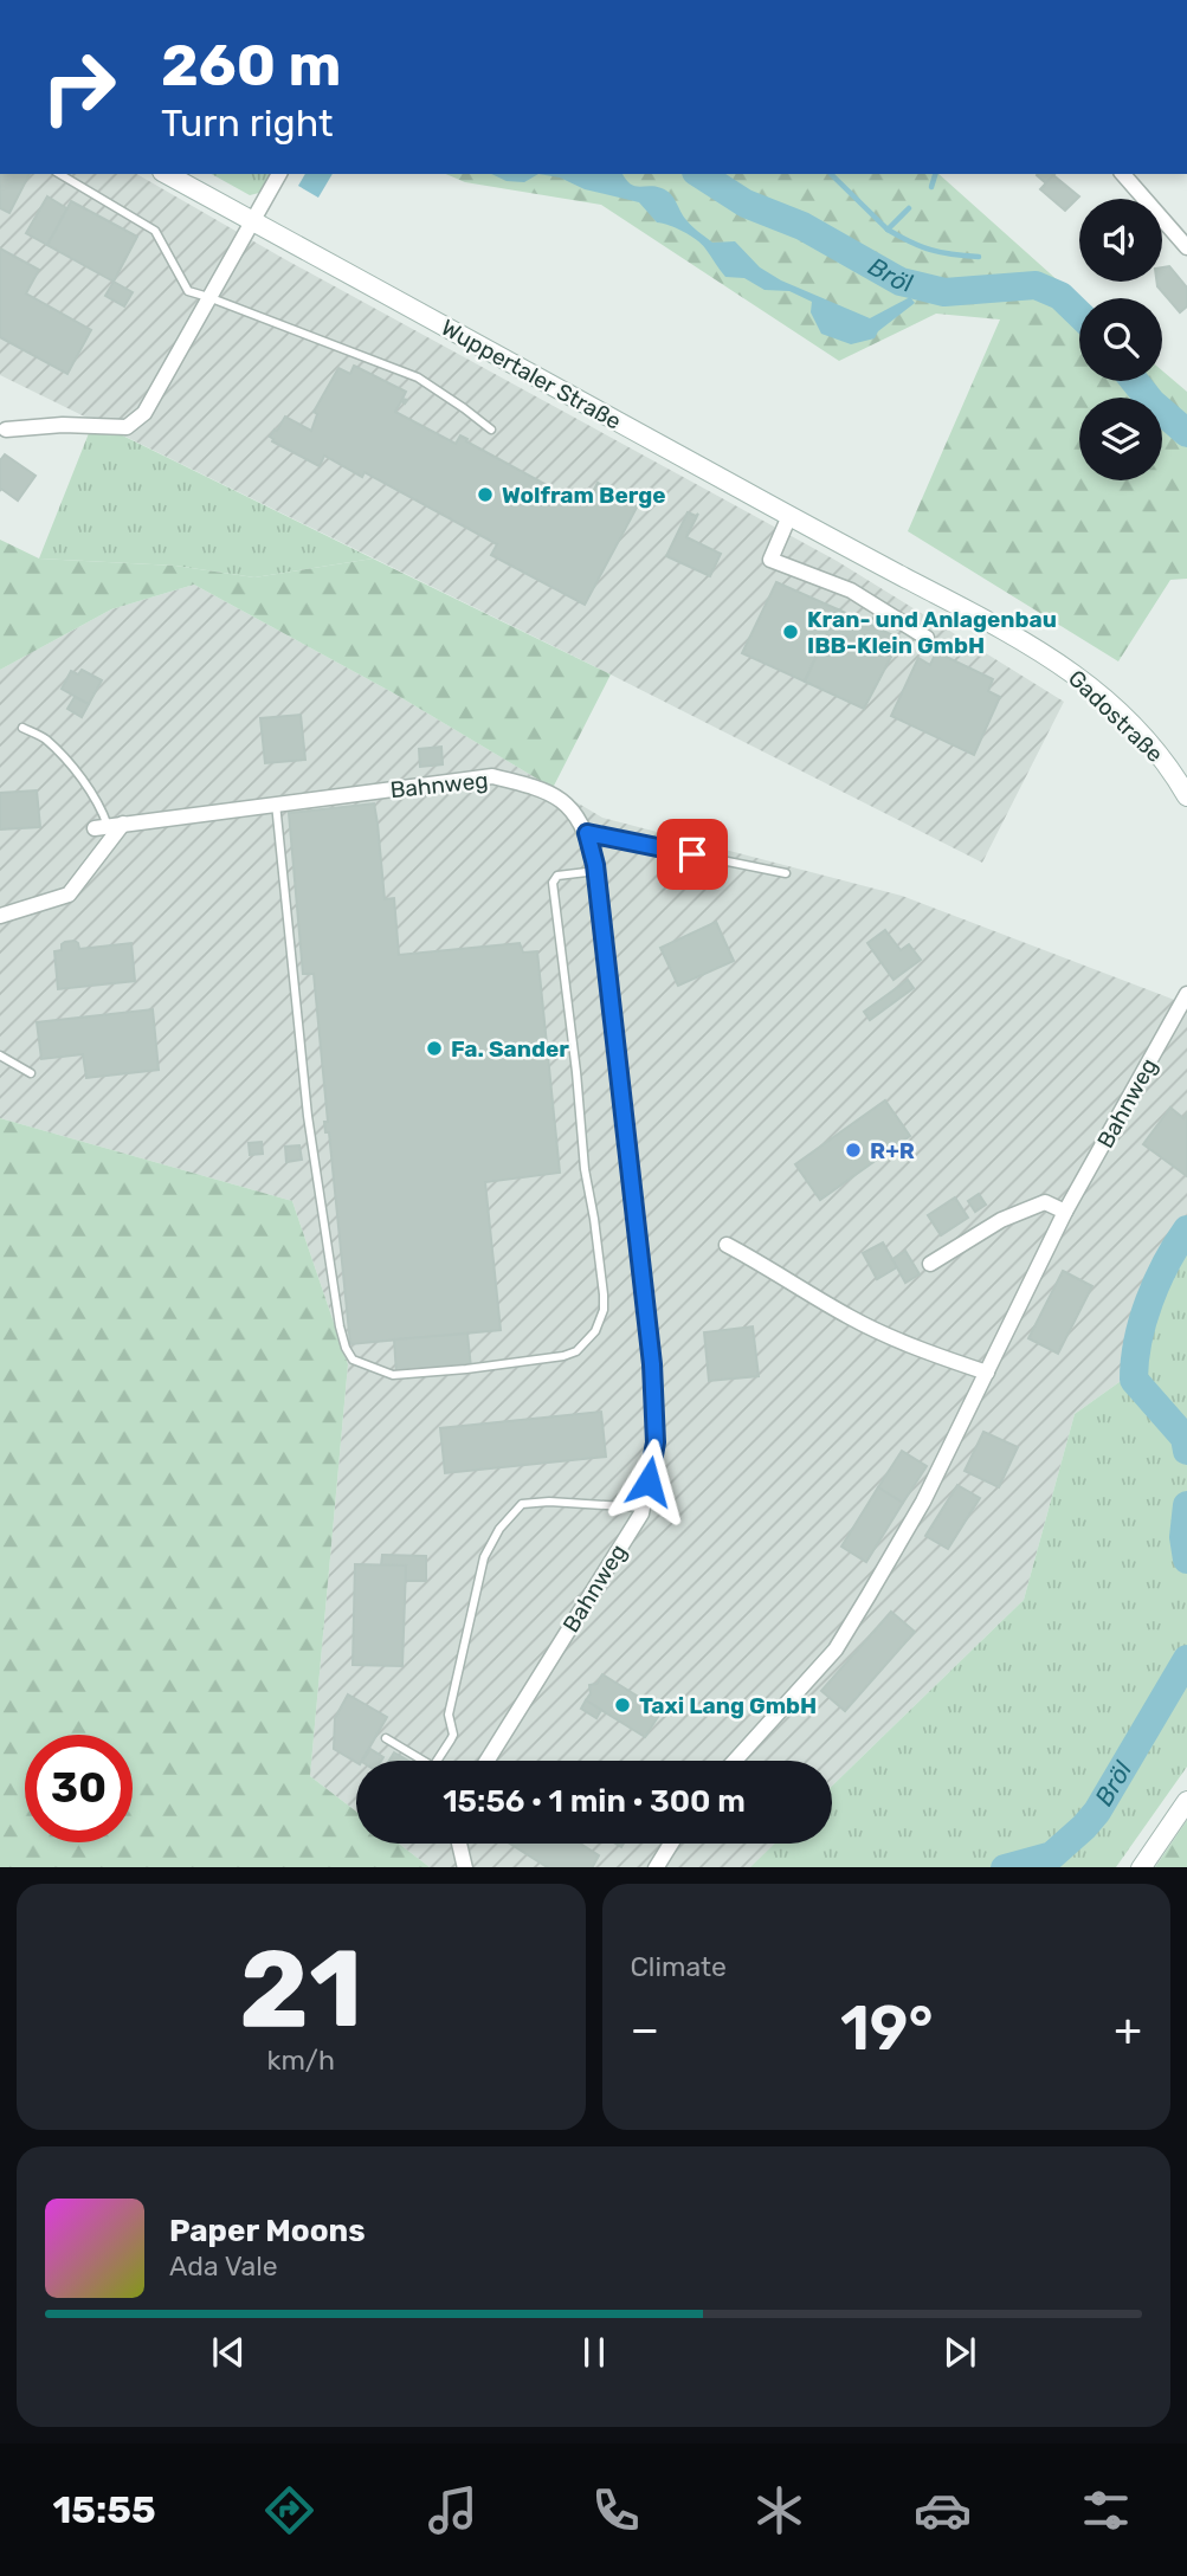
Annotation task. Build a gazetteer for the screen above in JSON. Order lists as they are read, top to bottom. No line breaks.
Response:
{"streets":{"main road":["Wuppertaler Straße","Gadostraße"],"street":["Bahnweg"]},"crossings":[["Wuppertaler Straße","Gadostraße"]],"water":["Bröl"],"places":["Wolfram Berge","Kran- und Anlagenbau IBB-Klein GmbH","Fa. Sander","R+R","Taxi Lang GmbH"],"page":{"turn":["260 m","Turn right"],"limit":"30","trip":"15:56 · 1 min · 300 m","tile":[["21","km/h"],"Climate"],"heat":["−","19°","+"],"song":["Paper Moons","Ada Vale"],"tabs":"15:55"}}
